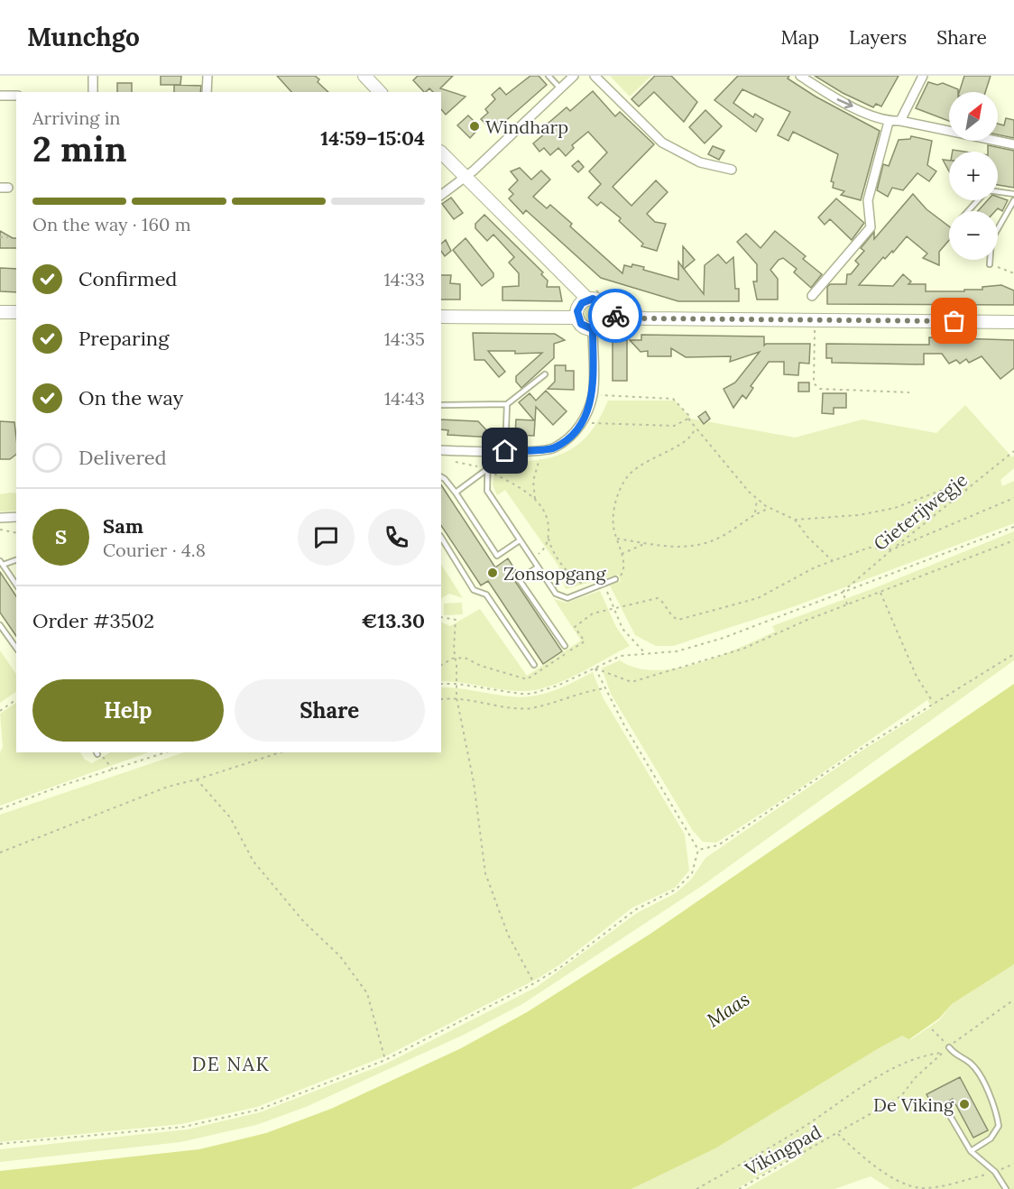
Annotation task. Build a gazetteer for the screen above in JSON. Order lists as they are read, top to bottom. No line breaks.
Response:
{"streets":{"path":["Gieterijwegje","Vikingpad"]},"districts":["DE NAK"],"water":["Maas"],"places":["Windharp","Zonsopgang","De Viking"],"north":"top right","page":{"header":"Munchgo","nav":["Map","Layers","Share"],"map_buttons":["+","−"],"heading":["2 min","Arriving in","14:59–15:04"],"panel":["Sam","Courier · 4.8","Order #3502","€13.30"],"bar":"On the way · 160 m","list":[["Confirmed","14:33"],["Preparing","14:35"],["On the way","14:43"],"Delivered"],"round":"S","buttons":["Help","Share"]}}
